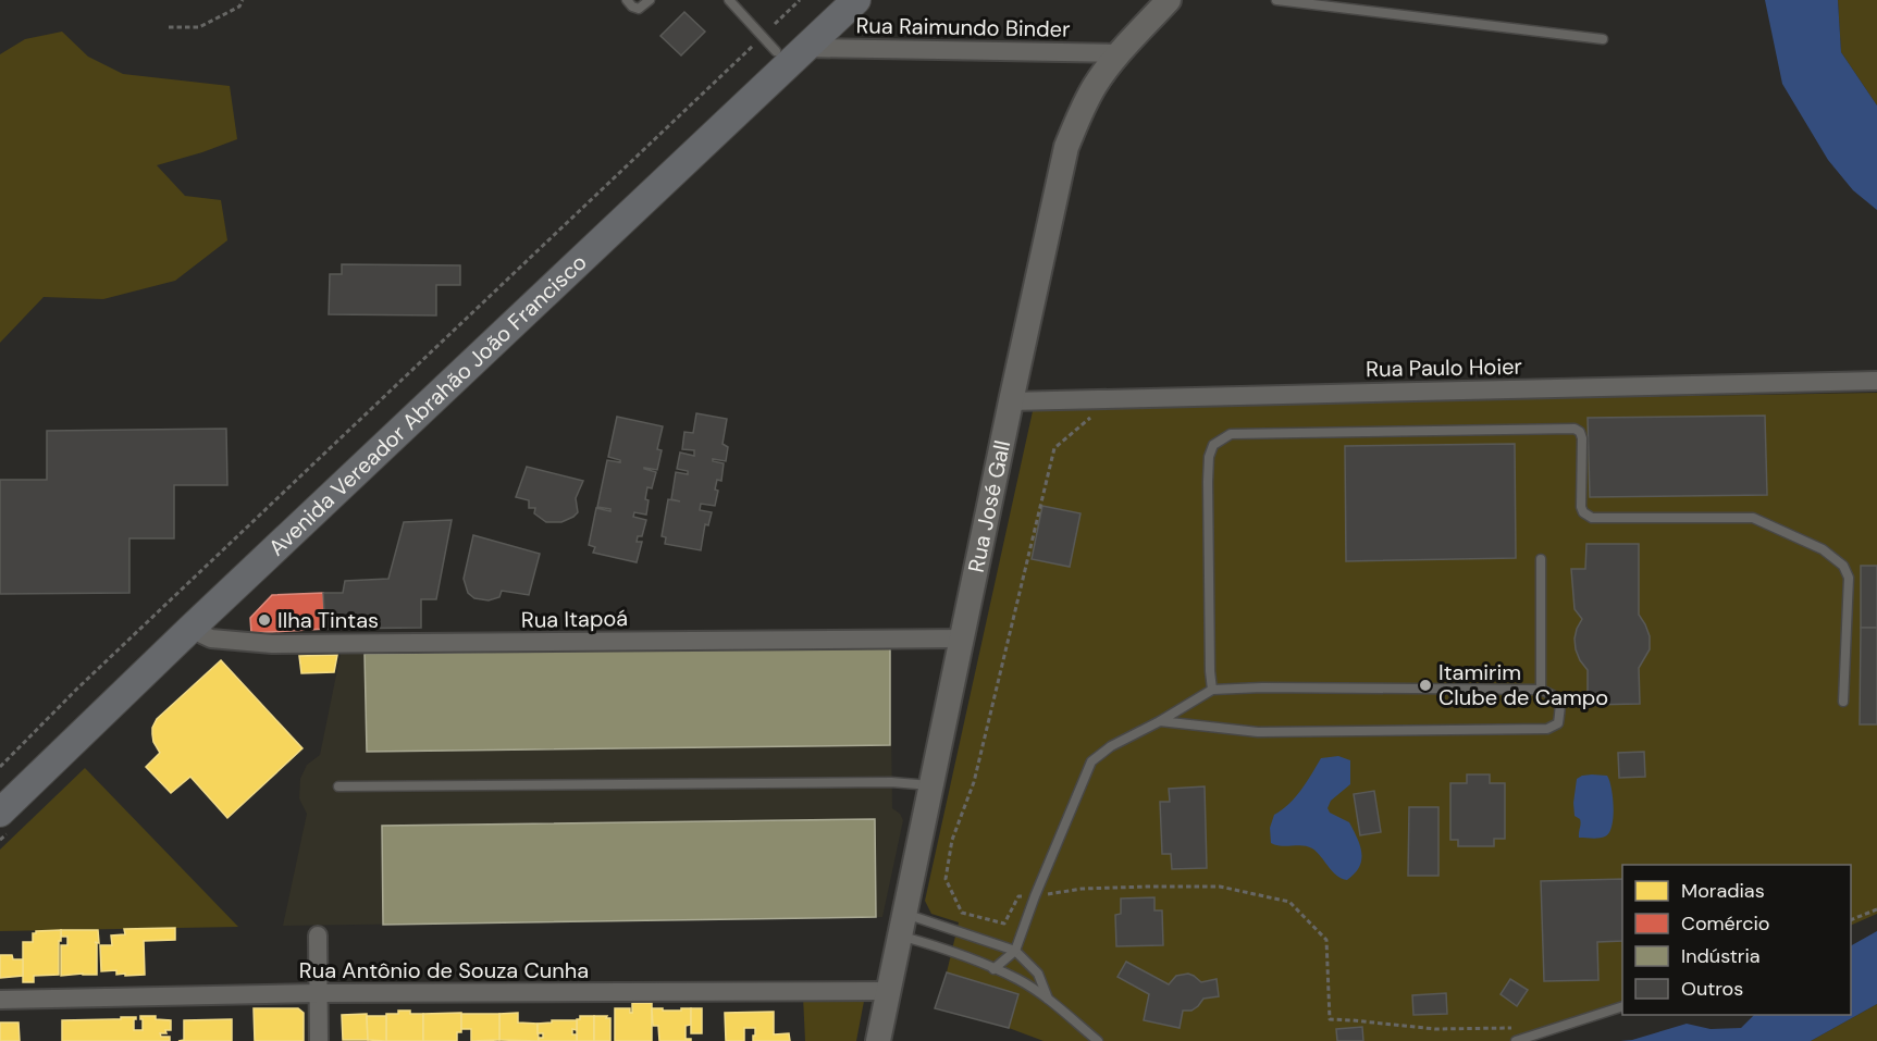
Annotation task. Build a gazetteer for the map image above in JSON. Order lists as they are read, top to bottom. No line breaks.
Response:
{"streets":{"main road":["Avenida Vereador Abrahão João Francisco","Rua José Gall"],"street":["Rua Raimundo Binder","Rua Paulo Hoier","Rua Itapoá","Rua Antônio de Souza Cunha"]},"crossings":[["Rua Raimundo Binder","Avenida Vereador Abrahão João Francisco"],["Rua Raimundo Binder","Rua José Gall"],["Rua Paulo Hoier","Rua José Gall"],["Avenida Vereador Abrahão João Francisco","Rua Itapoá"],["Rua José Gall","Rua Itapoá"],["Rua José Gall","Rua Antônio de Souza Cunha"]],"places":["Ilha Tintas","Itamirim Clube de Campo"],"legend":["Moradias","Comércio","Indústria","Outros"]}
